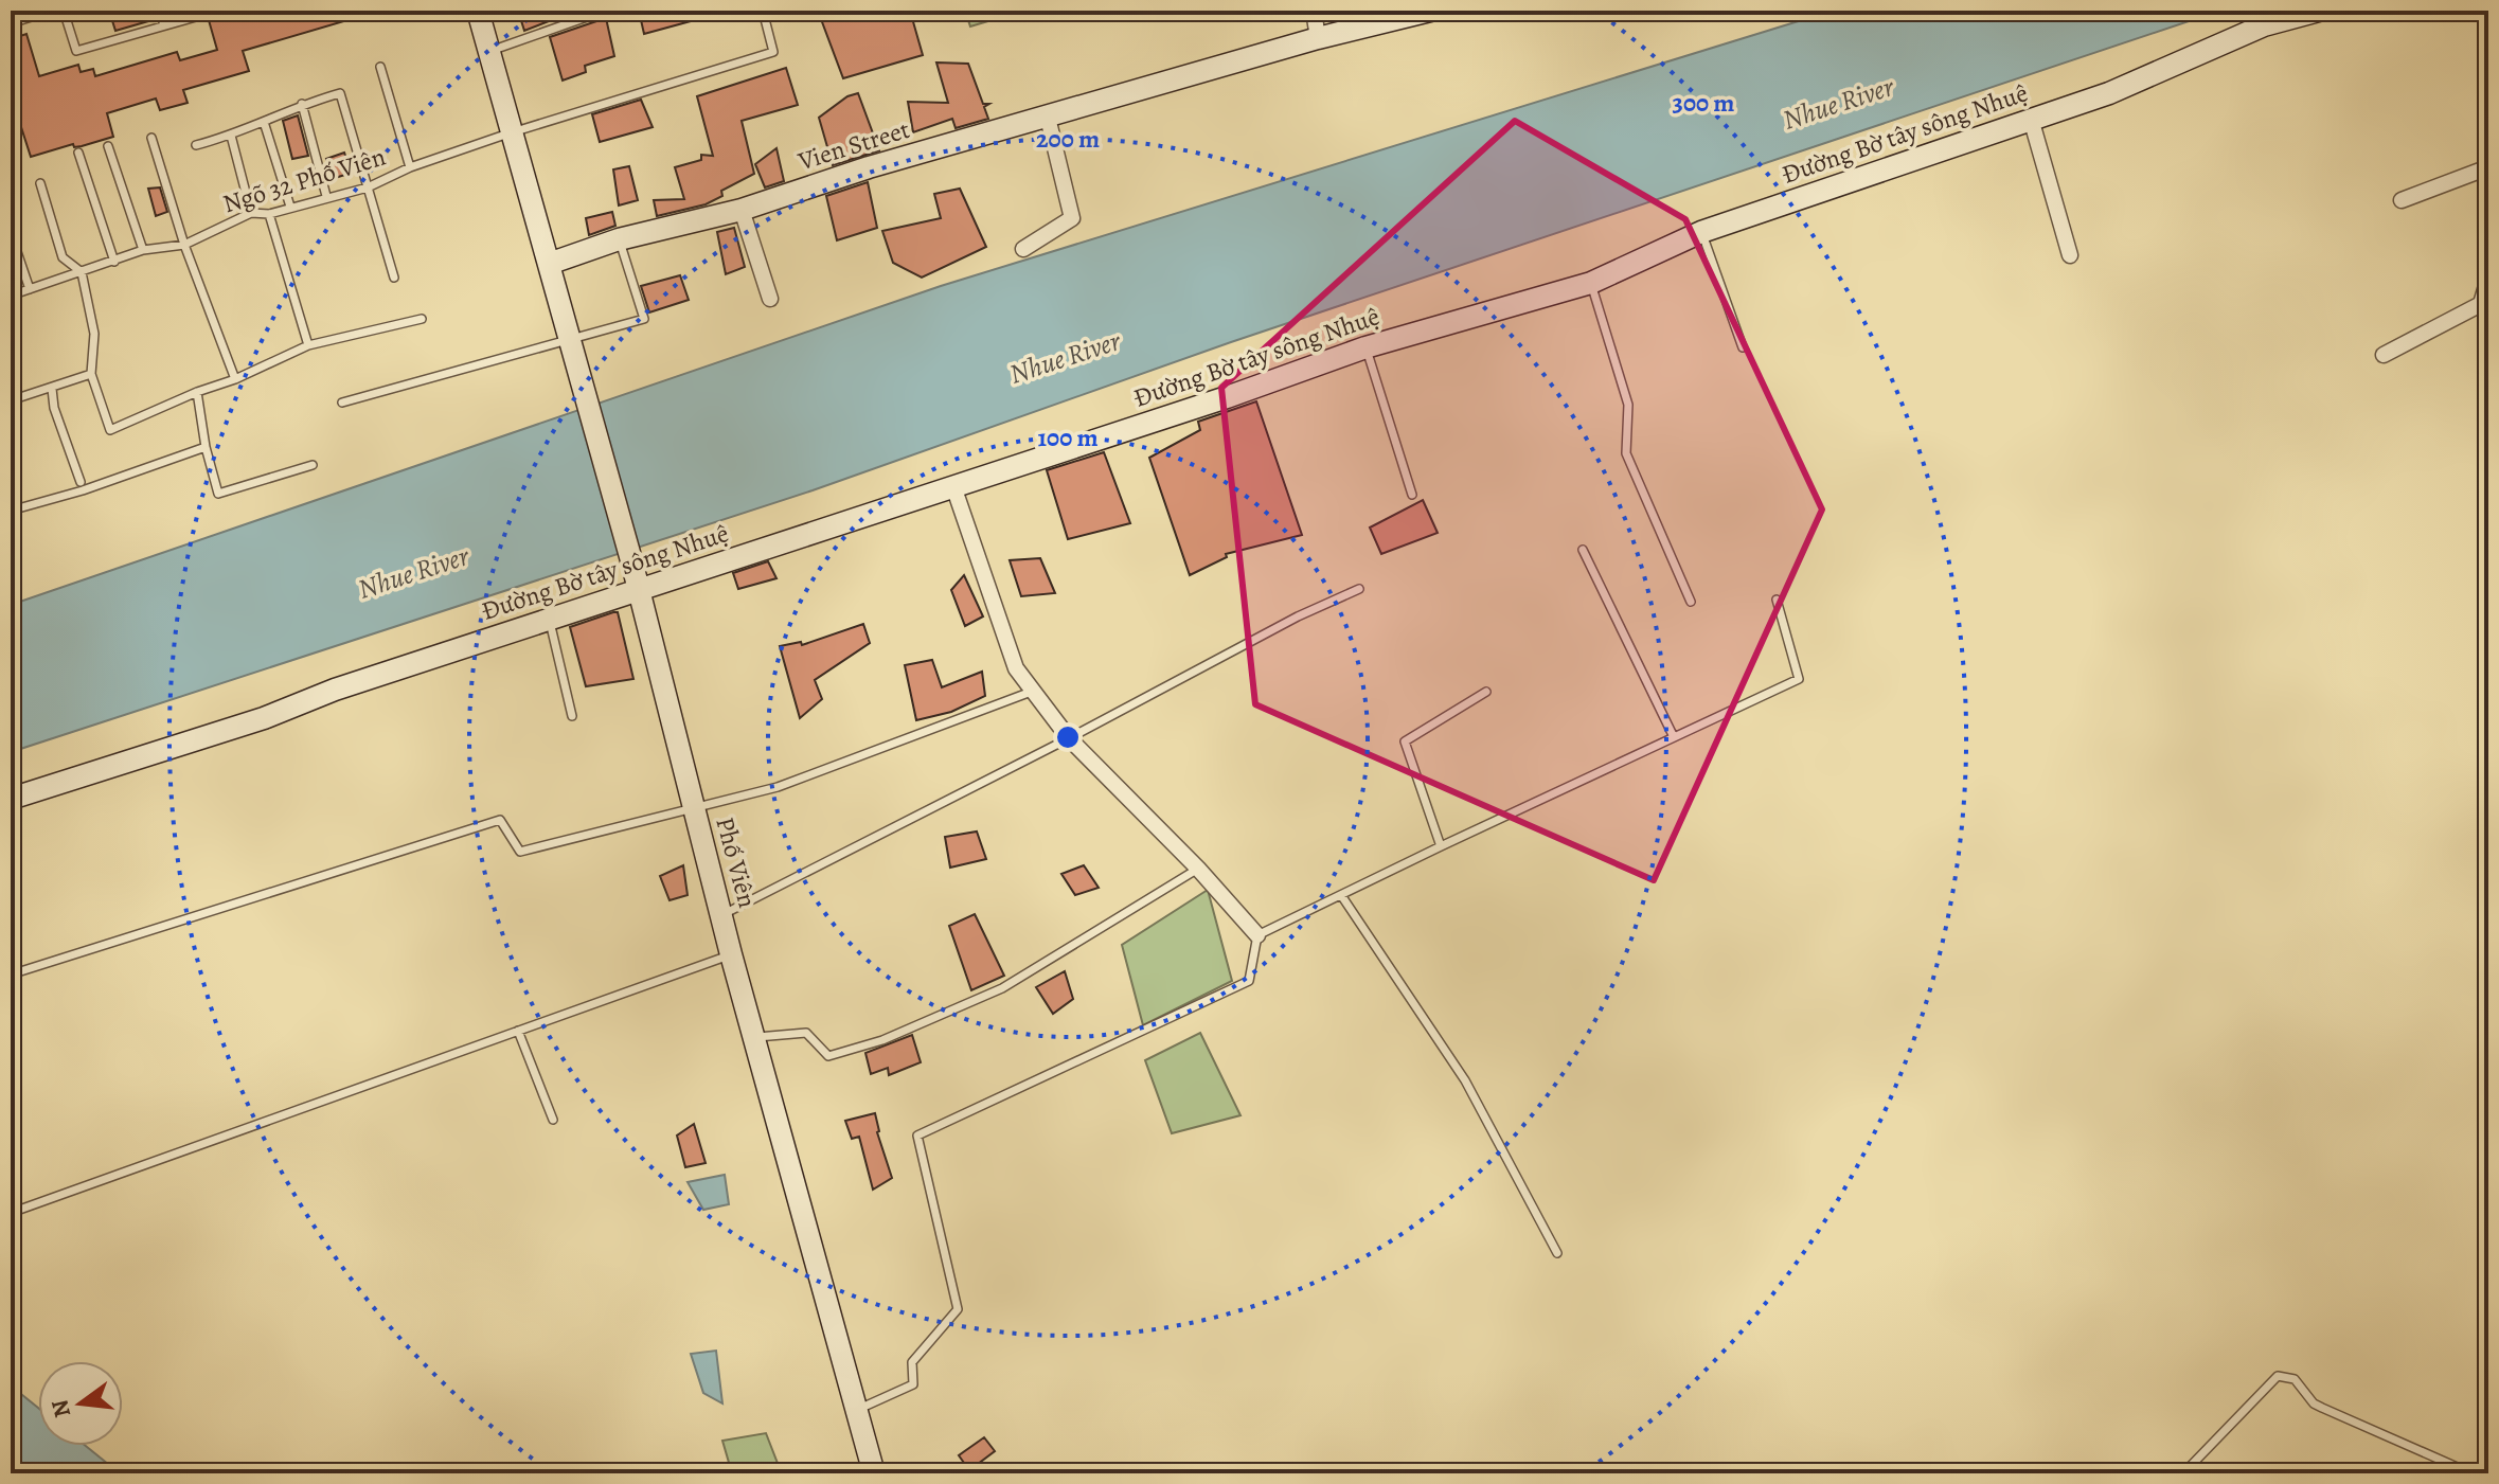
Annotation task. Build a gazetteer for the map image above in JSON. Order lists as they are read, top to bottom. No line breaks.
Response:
{"streets":{"street":["Đường Bờ tây sông Nhuệ","Vien Street","Phố Viên"],"lane":["Ngõ 32 Phố Viên"]},"crossings":[["Đường Bờ tây sông Nhuệ","Phố Viên"],["Vien Street","Phố Viên"]],"water":["Nhue River"],"north":"left","rings":["300 m","200 m","100 m"]}
